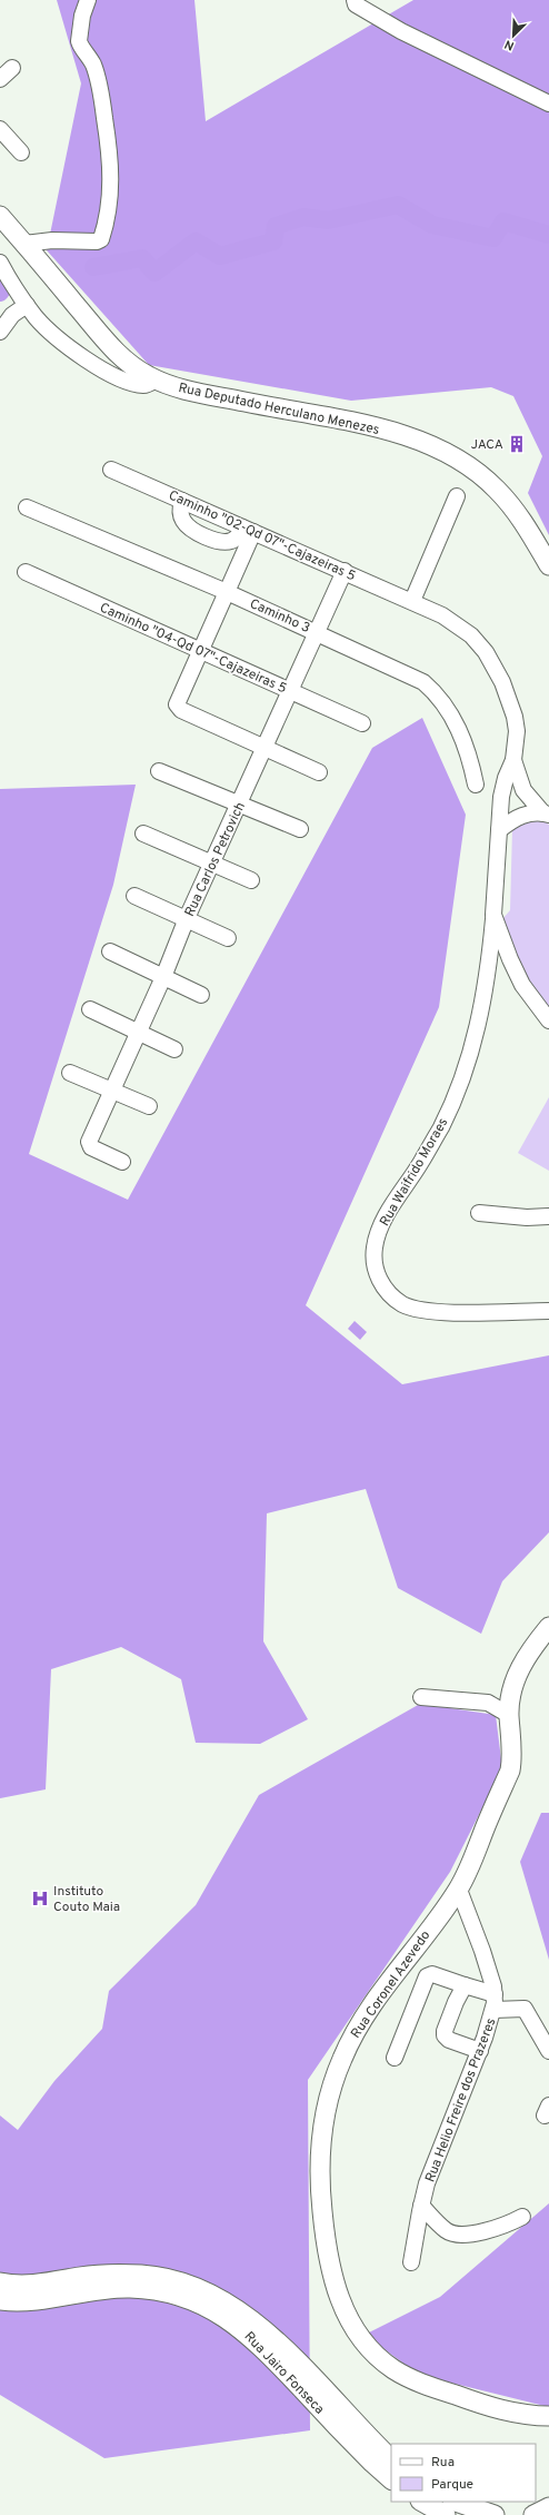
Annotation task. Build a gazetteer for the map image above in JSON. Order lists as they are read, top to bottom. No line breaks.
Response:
{"streets":{"main road":["Rua Deputado Herculano Menezes","Rua Coronel Azevedo","Rua Jairo Fonseca"],"street":["Caminho \"02-Qd 07\"-Cajazeiras 5","Caminho 3","Caminho \"04-Qd 07\"-Cajazeiras 5","Rua Carlos Petrovich","Rua Waifrido Moraes","Rua Helio Freire dos Prazeres"]},"crossings":[["Caminho \"02-Qd 07\"-Cajazeiras 5","Rua Carlos Petrovich"],["Caminho \"02-Qd 07\"-Cajazeiras 5","Rua Waifrido Moraes"],["Caminho 3","Rua Carlos Petrovich"],["Caminho \"04-Qd 07\"-Cajazeiras 5","Rua Carlos Petrovich"],["Rua Coronel Azevedo","Rua Helio Freire dos Prazeres"]],"places":{"building":["JACA"],"hospital":["Instituto Couto Maia"]},"legend":["Rua","Parque"],"north":"bottom left"}
